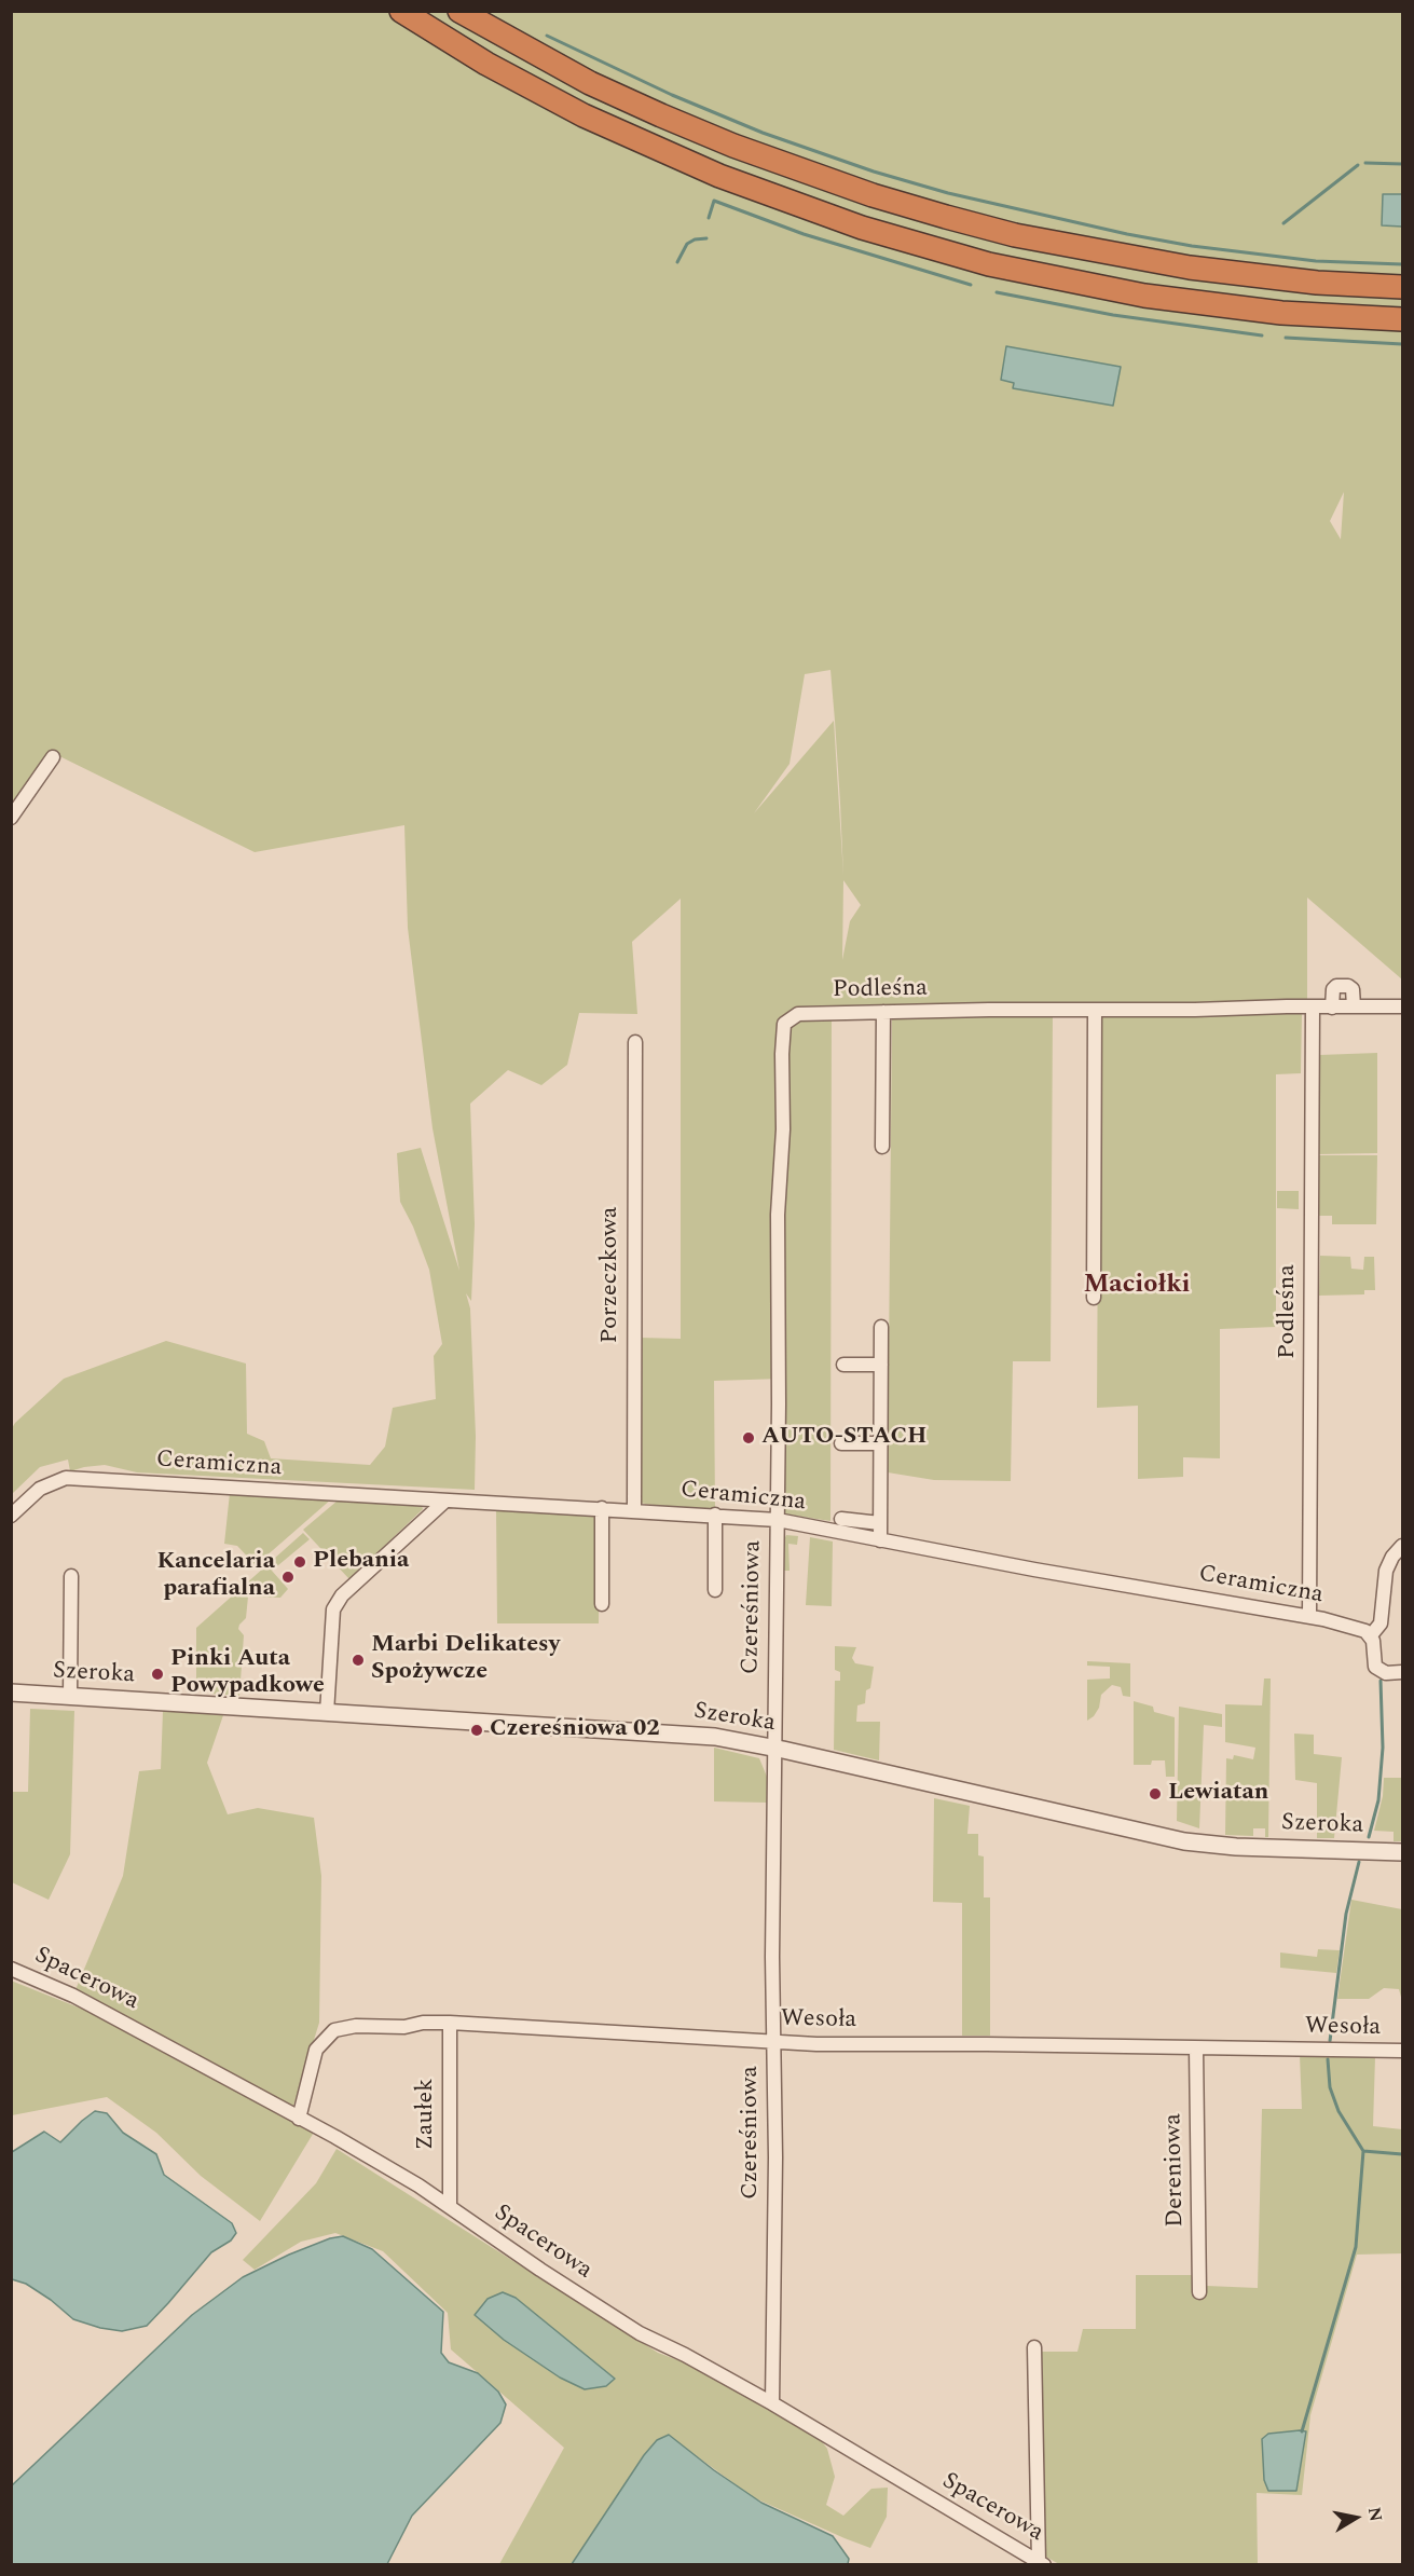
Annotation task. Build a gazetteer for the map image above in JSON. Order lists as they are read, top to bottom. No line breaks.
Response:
{"streets":{"street":["Podleśna","Porzeczkowa","Ceramiczna","Czereśniowa","Szeroka","Spacerowa","Wesoła","Zaułek","Dereniowa"]},"crossings":[["Podleśna","Ceramiczna"],["Podleśna","Czereśniowa"],["Porzeczkowa","Ceramiczna"],["Ceramiczna","Czereśniowa"],["Czereśniowa","Szeroka"],["Czereśniowa","Spacerowa"],["Czereśniowa","Wesoła"],["Spacerowa","Wesoła"],["Spacerowa","Zaułek"],["Wesoła","Zaułek"],["Wesoła","Dereniowa"]],"districts":["Maciołki"],"places":["AUTO-STACH","Plebania","Kancelaria parafialna","Marbi Delikatesy Spożywcze","Pinki Auta Powypadkowe","Czereśniowa 02","Lewiatan"],"north":"right"}
